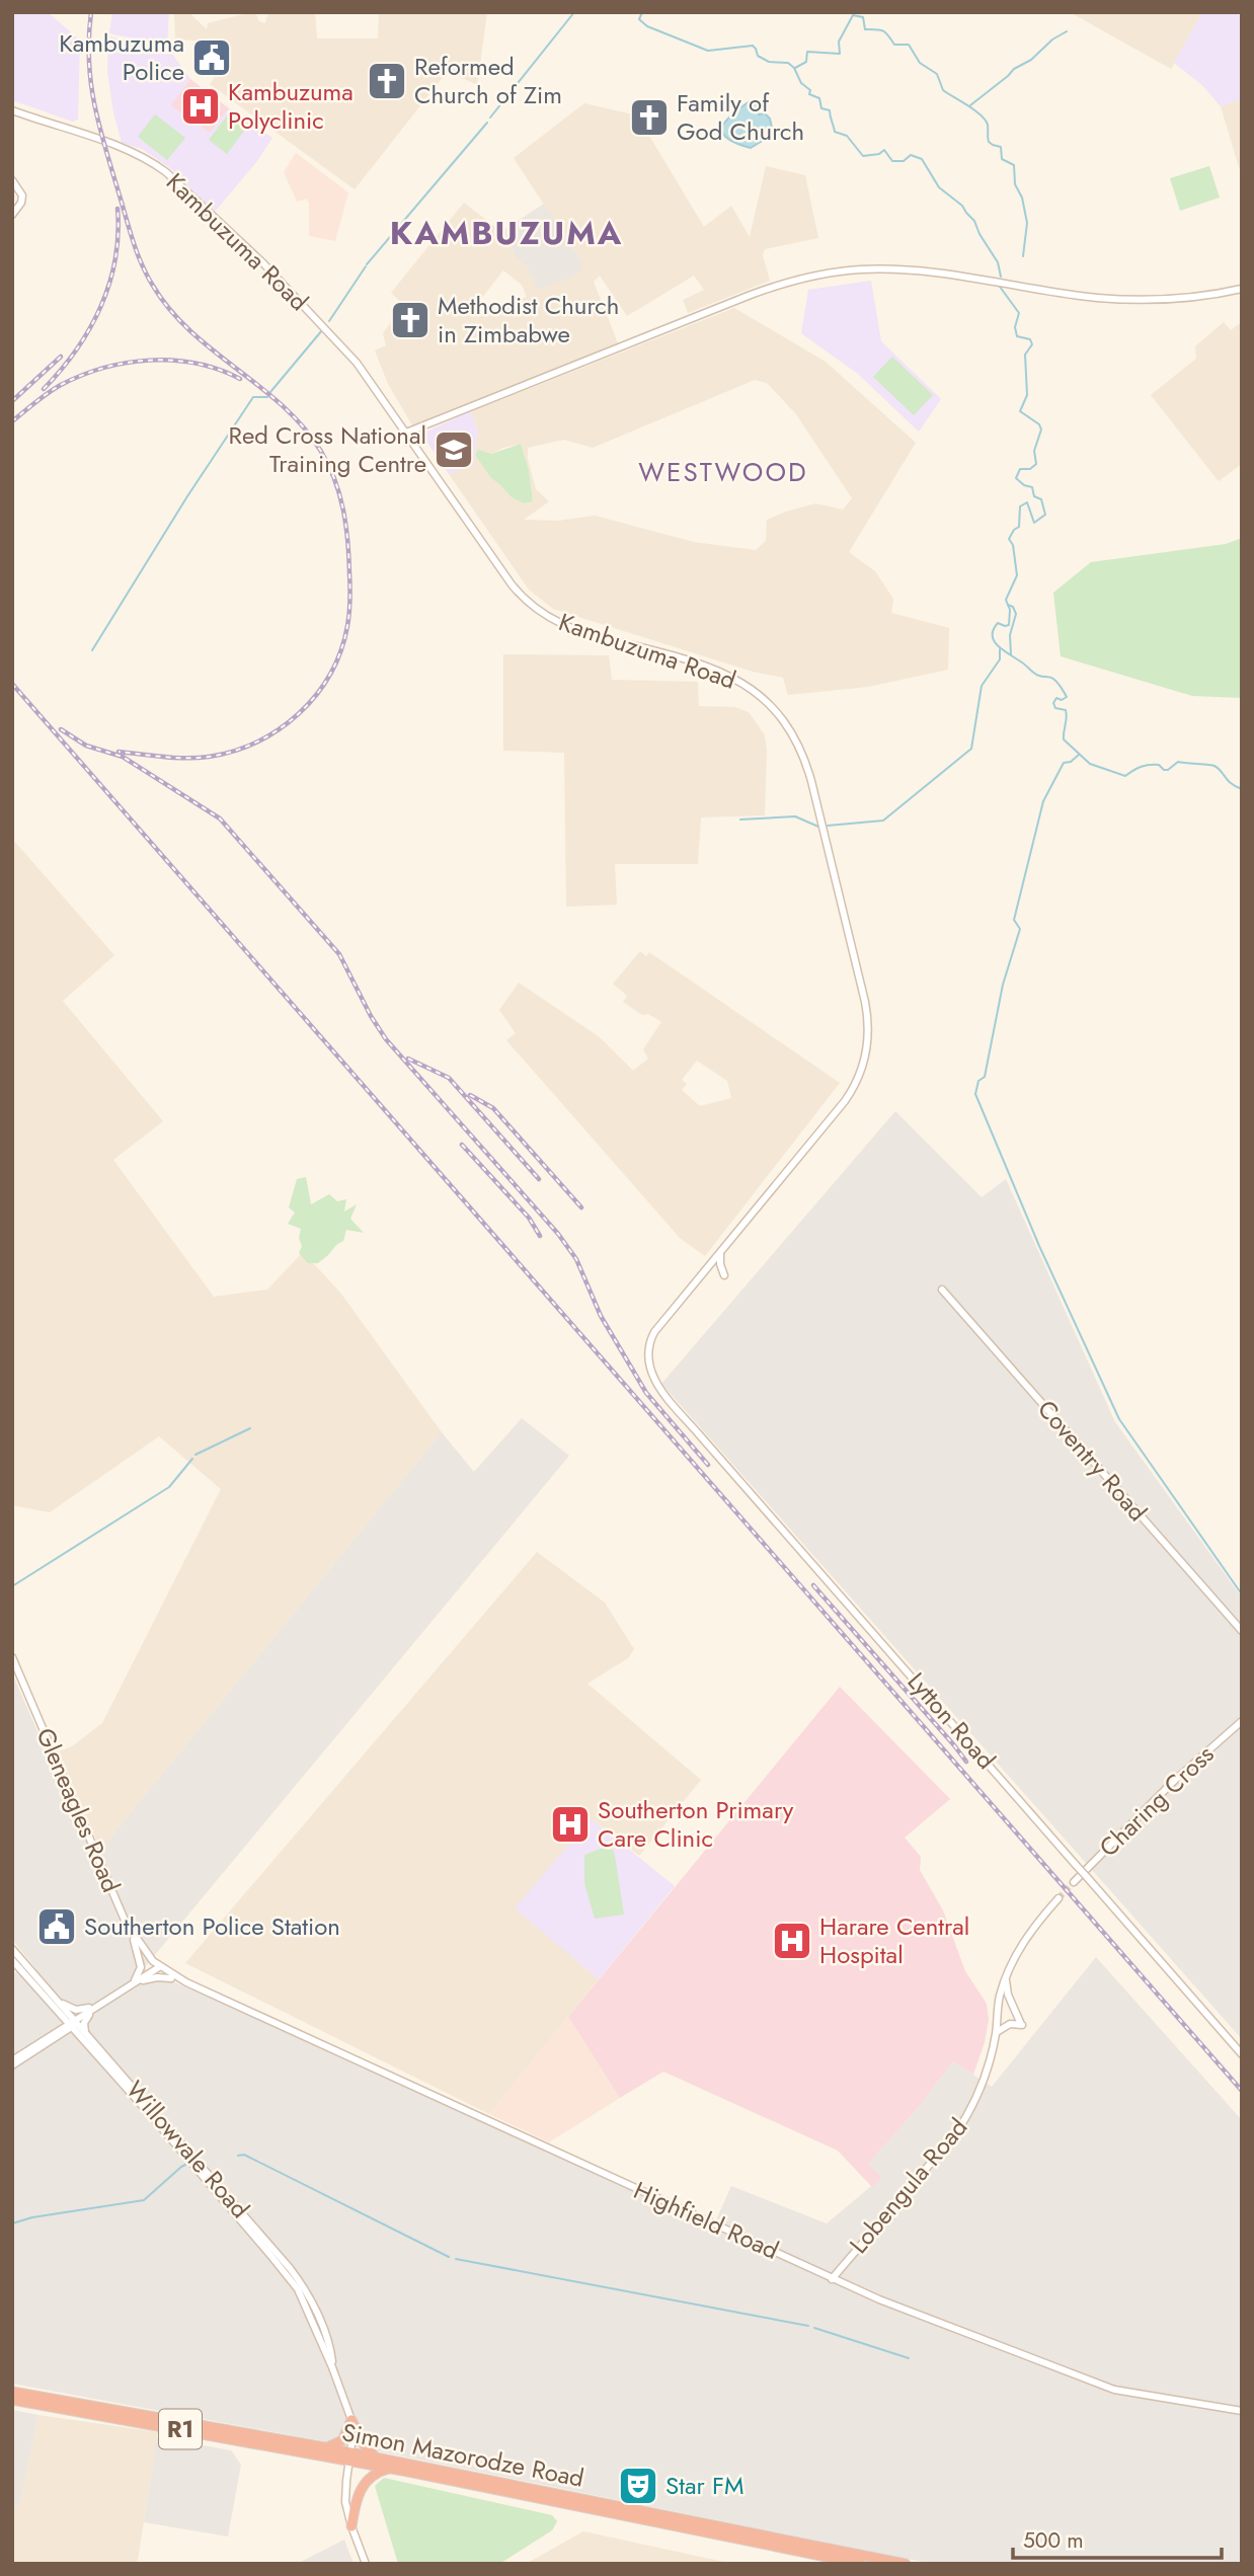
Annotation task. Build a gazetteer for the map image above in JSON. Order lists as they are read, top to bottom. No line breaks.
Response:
{"streets":{"highway":["R1","Simon Mazorodze Road"],"street":["Kambuzuma Road","Coventry Road","Lytton Road","Charing Cross","Gleneagles Road","Willowvale Road","Lobengula Road","Highfield Road"]},"crossings":[["Kambuzuma Road","Lytton Road"],["Gleneagles Road","Highfield Road"],["Willowvale Road","Simon Mazorodze Road"],["Lobengula Road","Highfield Road"]],"districts":["KAMBUZUMA","WESTWOOD"],"places":{"public building":["Kambuzuma Police","Southerton Police Station"],"church":["Reformed Church of Zim","Family of God Church","Methodist Church in Zimbabwe"],"hospital":["Kambuzuma Polyclinic","Southerton Primary Care Clinic","Harare Central Hospital"],"school or university":["Red Cross National Training Centre"],"theatre":["Star FM"]},"scale_bar":"500 m"}
